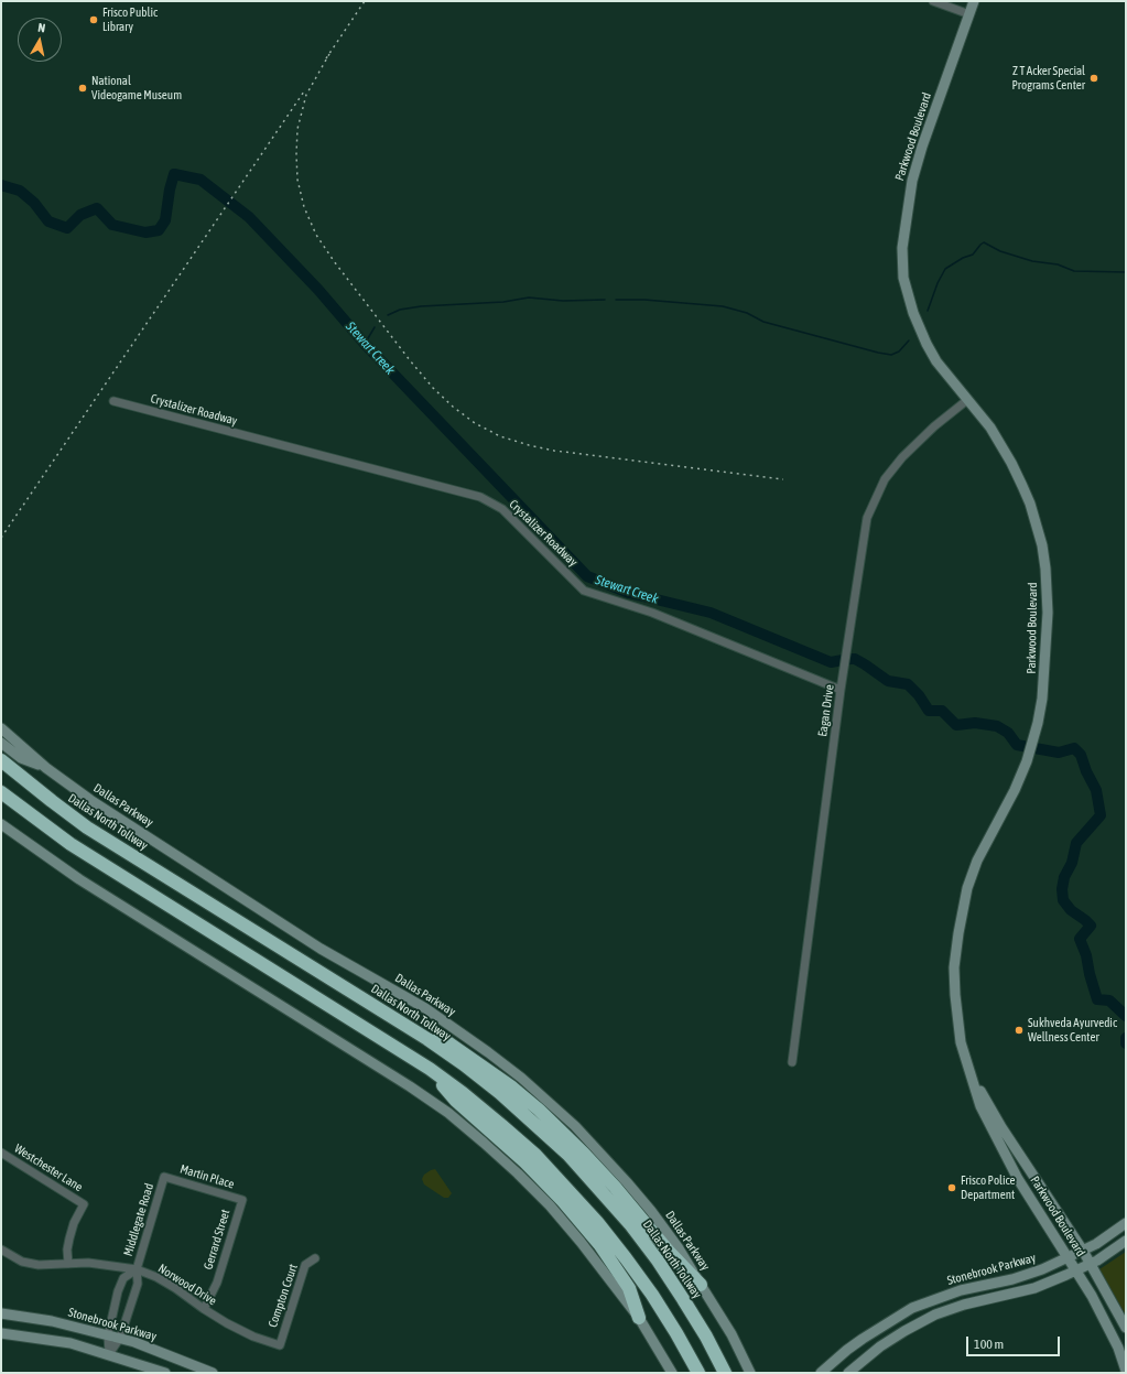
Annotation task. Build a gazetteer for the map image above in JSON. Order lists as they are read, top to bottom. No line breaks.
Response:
{"streets":{"highway":["Dallas North Tollway"],"main road":["Parkwood Boulevard","Dallas Parkway","Stonebrook Parkway"],"street":["Crystalizer Roadway","Eagan Drive","Westchester Lane","Martin Place","Middlegate Road","Gerrard Street","Norwood Drive","Compton Court"]},"crossings":[["Parkwood Boulevard","Eagan Drive"],["Parkwood Boulevard","Stonebrook Parkway"],["Crystalizer Roadway","Eagan Drive"],["Westchester Lane","Norwood Drive"],["Martin Place","Middlegate Road"],["Martin Place","Gerrard Street"],["Middlegate Road","Stonebrook Parkway"],["Middlegate Road","Norwood Drive"],["Gerrard Street","Norwood Drive"],["Norwood Drive","Compton Court"]],"water":["Stewart Creek"],"places":["Frisco Public Library","Z T Acker Special Programs Center","National Videogame Museum","Sukhveda Ayurvedic Wellness Center","Frisco Police Department"],"scale_bar":"100 m","north":"top"}
